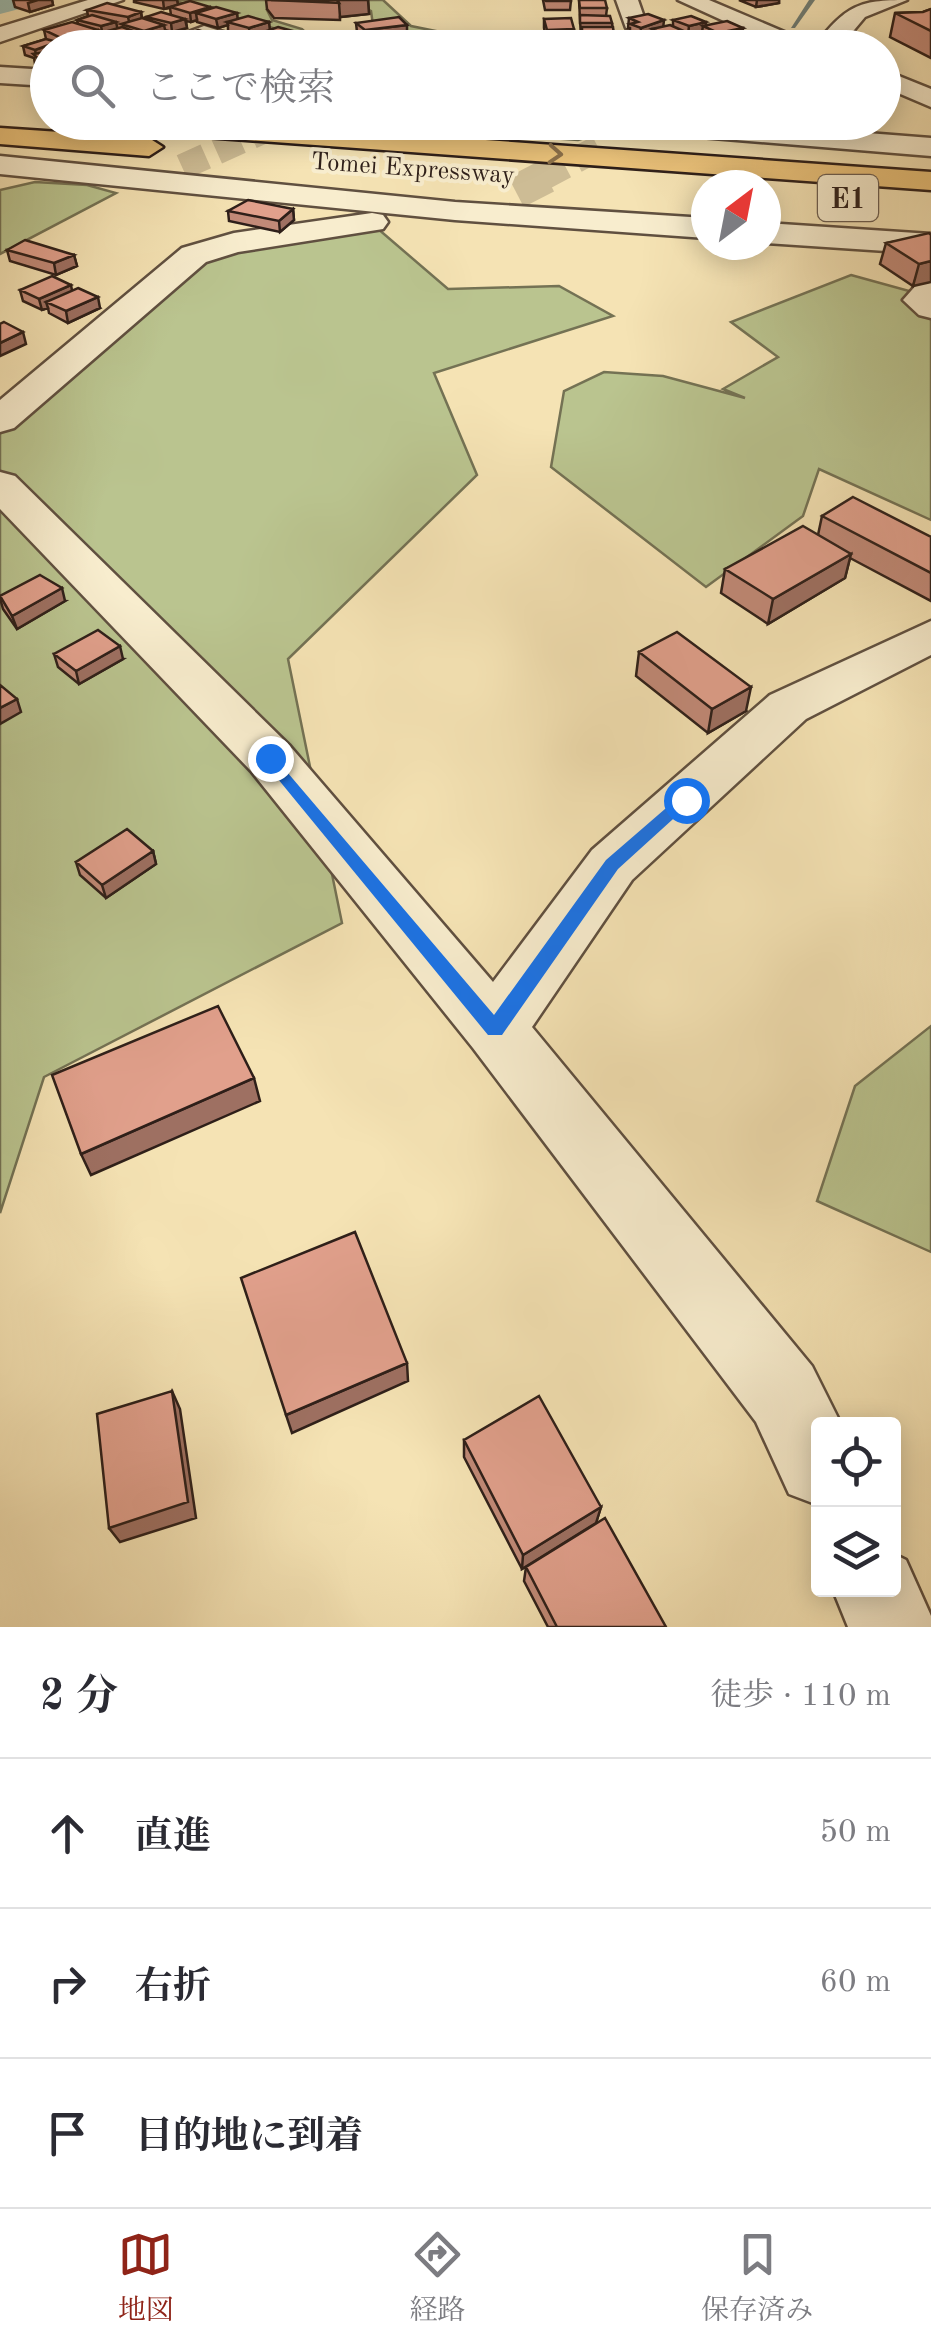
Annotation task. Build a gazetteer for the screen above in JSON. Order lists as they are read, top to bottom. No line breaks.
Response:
{"streets":{"highway":["Tomei Expressway","E1"]},"north":"top right","page":{"search":"ここで検索","heading":["2 分","徒歩 · 110 m"],"list":[["直進","50 m"],["右折","60 m"],"目的地に到着"],"nav":["地図","経路","保存済み"]}}
